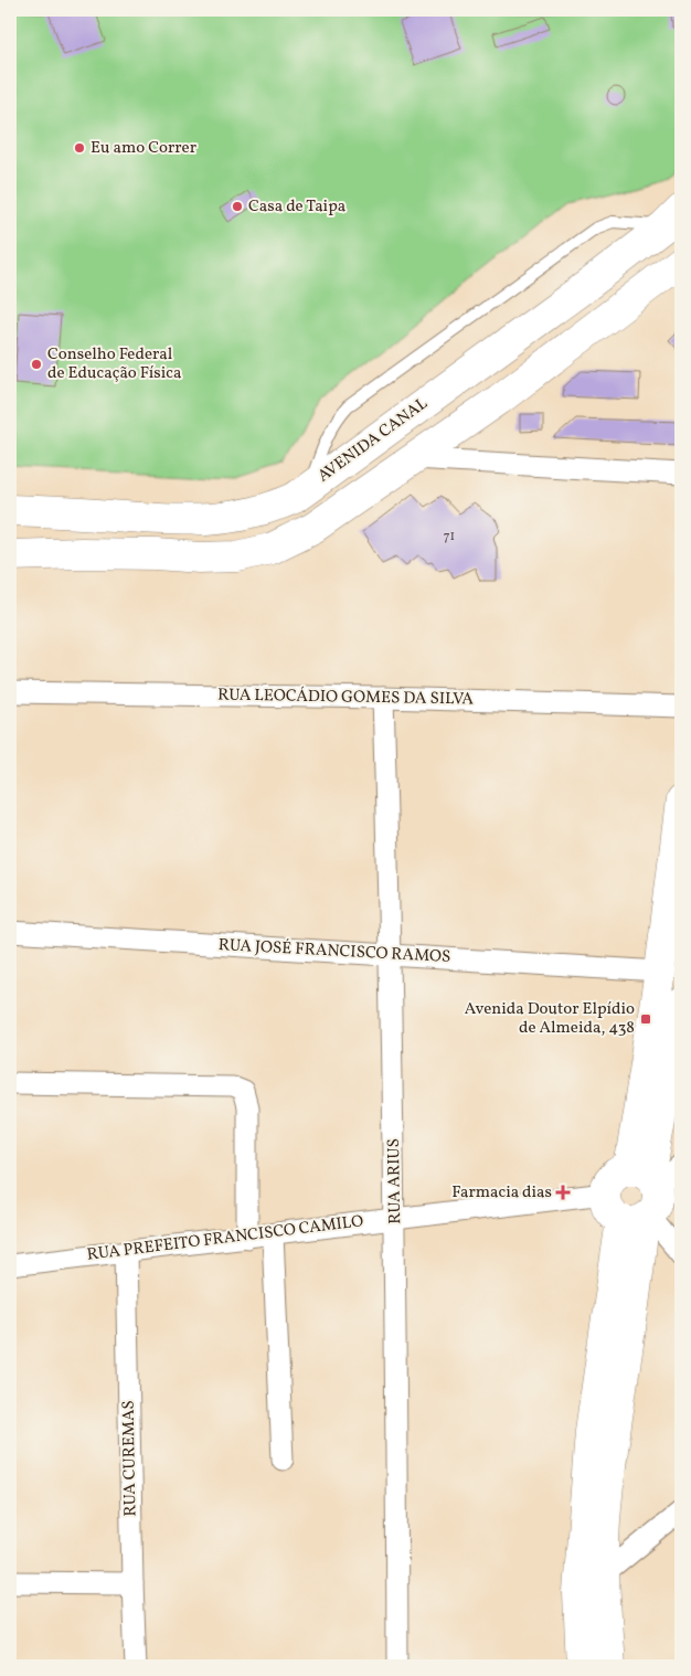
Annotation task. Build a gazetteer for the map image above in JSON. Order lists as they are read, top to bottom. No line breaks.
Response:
{"streets":{"main road":["AVENIDA CANAL"],"street":["RUA LEOCÁDIO GOMES DA SILVA","RUA JOSÉ FRANCISCO RAMOS","RUA ARIUS","RUA PREFEITO FRANCISCO CAMILO","RUA CUREMAS"]},"crossings":[["RUA LEOCÁDIO GOMES DA SILVA","RUA ARIUS"],["RUA JOSÉ FRANCISCO RAMOS","RUA ARIUS"],["RUA ARIUS","RUA PREFEITO FRANCISCO CAMILO"],["RUA PREFEITO FRANCISCO CAMILO","RUA CUREMAS"]],"places":{"other":["Eu amo Correr","Casa de Taipa","Conselho Federal de Educação Física"],"transit":["Avenida Doutor Elpídio de Almeida, 438"],"health":["Farmacia dias"]},"house_numbers":["71"]}
